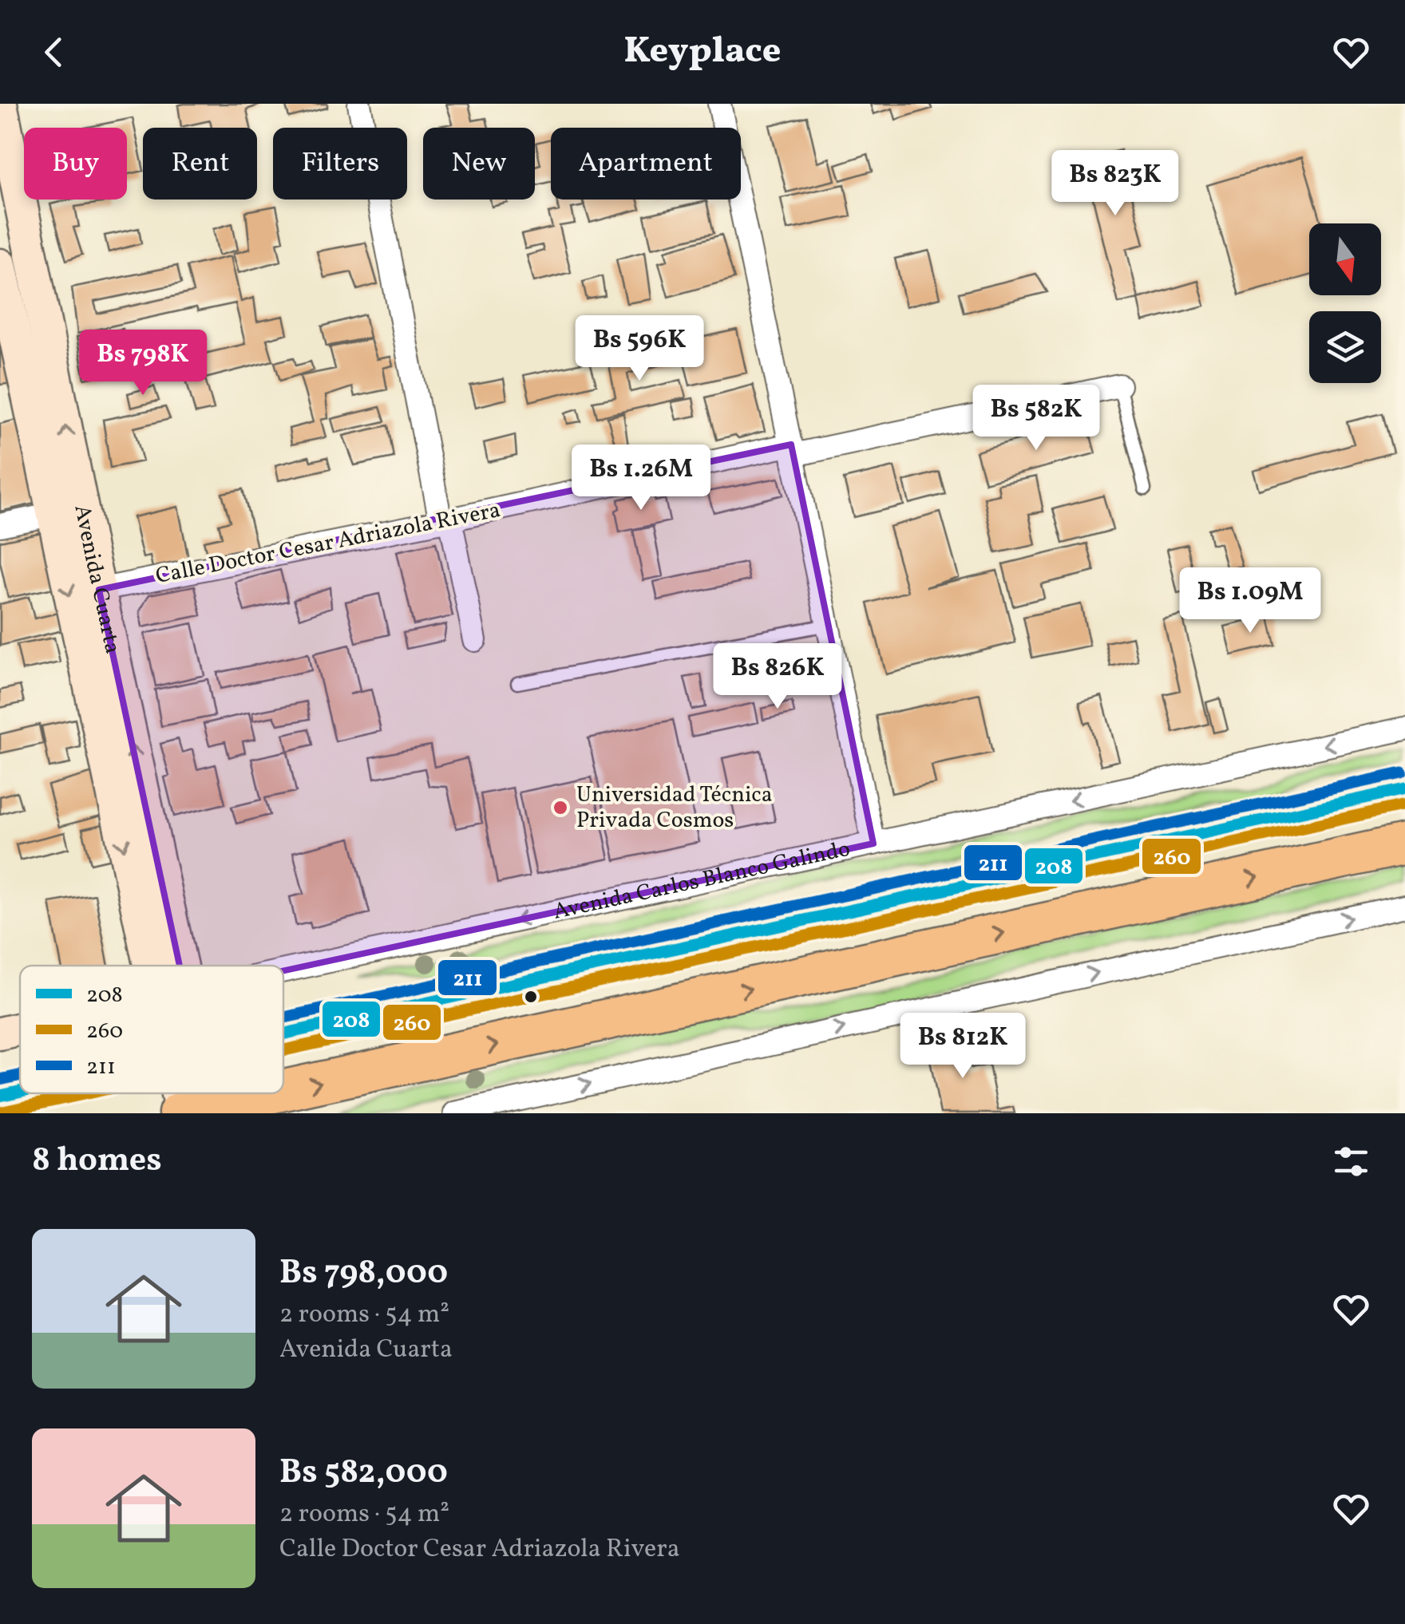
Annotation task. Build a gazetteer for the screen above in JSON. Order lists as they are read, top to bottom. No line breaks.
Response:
{"streets":{"street":["Calle Doctor Cesar Adriazola Rivera","Avenida Cuarta","Avenida Carlos Blanco Galindo"]},"crossings":[["Calle Doctor Cesar Adriazola Rivera","Avenida Cuarta"]],"places":["Universidad Técnica Privada Cosmos"],"lines":["transit line 211","transit line 208","transit line 260"],"legend":["208","260","211"],"north":"bottom","page":{"header":"Keyplace","chip":["Buy","Rent","Filters","New","Apartment"],"price":["Bs 823K","Bs 596K","Bs 798K","Bs 582K","Bs 1.26M","Bs 1.09M","Bs 826K","Bs 812K"],"heading":"8 homes","list":[{"name":"Bs 798,000","note":"2 rooms · 54 m² · Avenida Cuarta"},{"name":"Bs 582,000","note":"2 rooms · 54 m² · Calle Doctor Cesar Adriazola Rivera"}]}}
